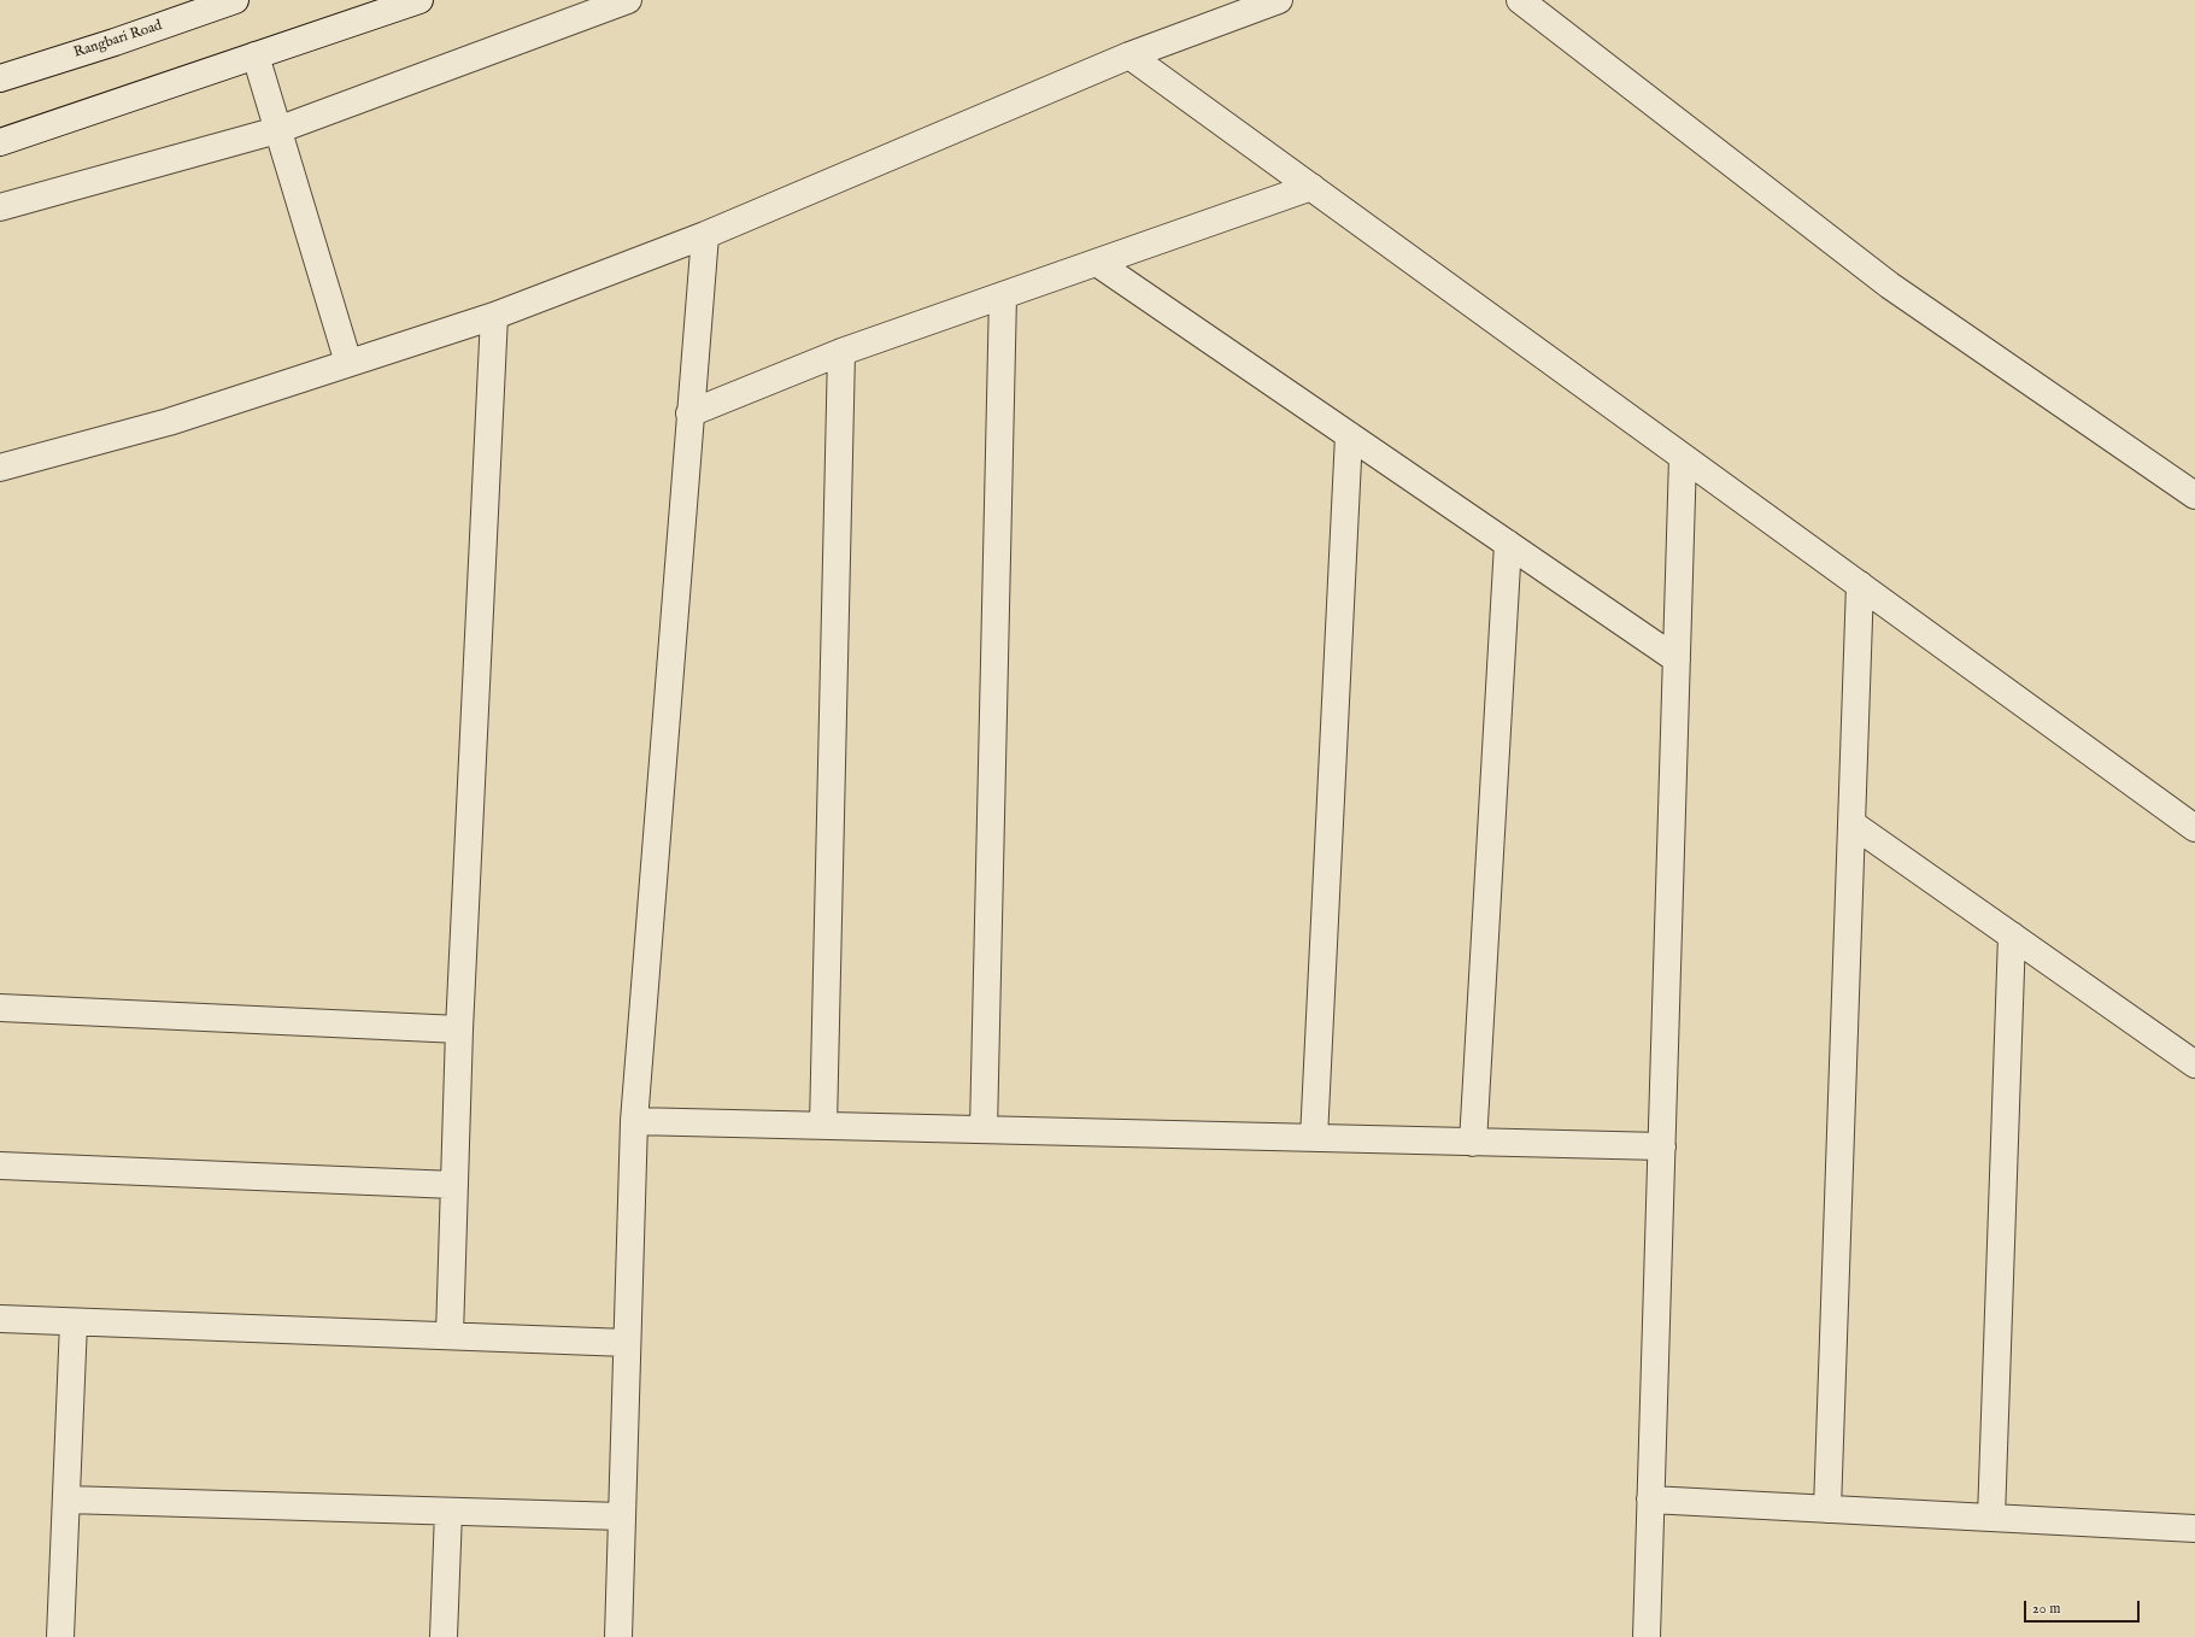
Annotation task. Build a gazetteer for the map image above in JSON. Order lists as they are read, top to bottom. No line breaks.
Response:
{"streets":{"street":["Rangbari Road"]},"scale_bar":"20 m"}
